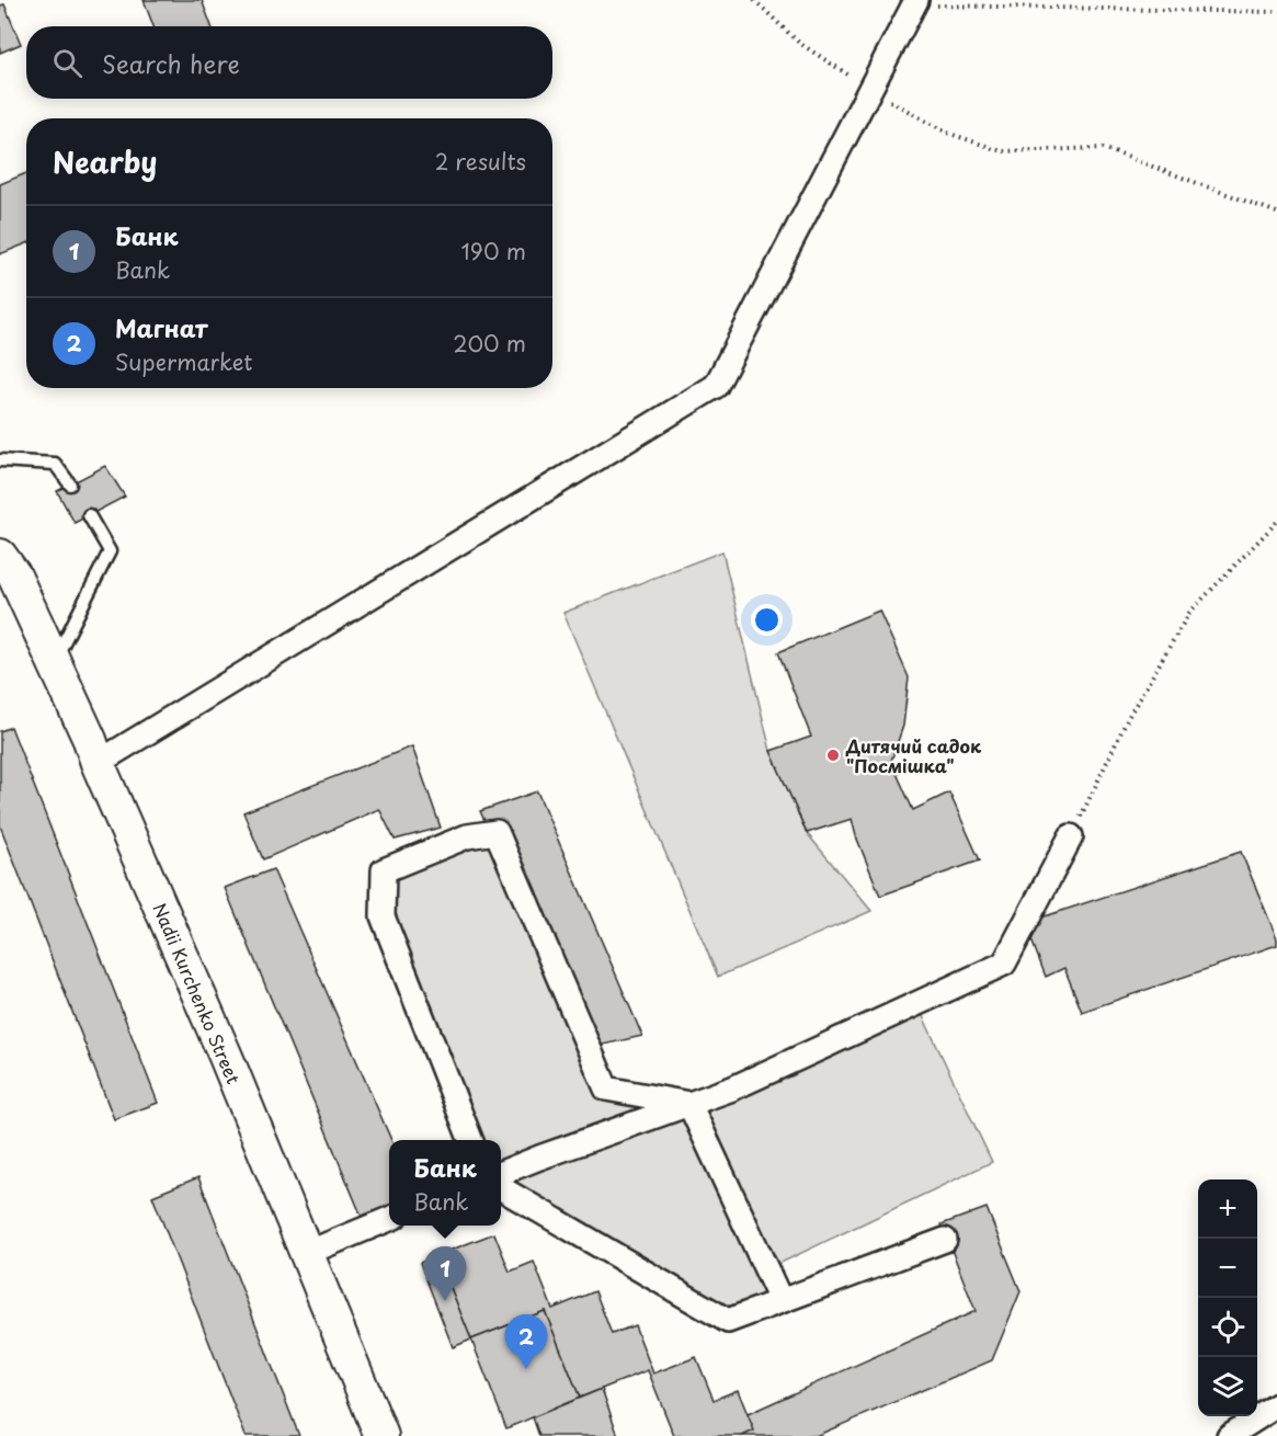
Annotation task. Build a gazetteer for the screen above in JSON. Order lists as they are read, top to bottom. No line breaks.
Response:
{"streets":{"street":["Nadii Kurchenko Street"]},"places":["Дитячий садок \"Посмішка\""],"page":{"search":"Search here","heading":["Nearby","2 results"],"list":[{"mark":"1","name":"Банк","note":"Bank","value":"190 m"},{"mark":"2","name":"Магнат","note":"Supermarket","value":"200 m"}],"popup":["Банк","Bank"],"map_buttons":["+","−"],"pins":["1","2"]}}
